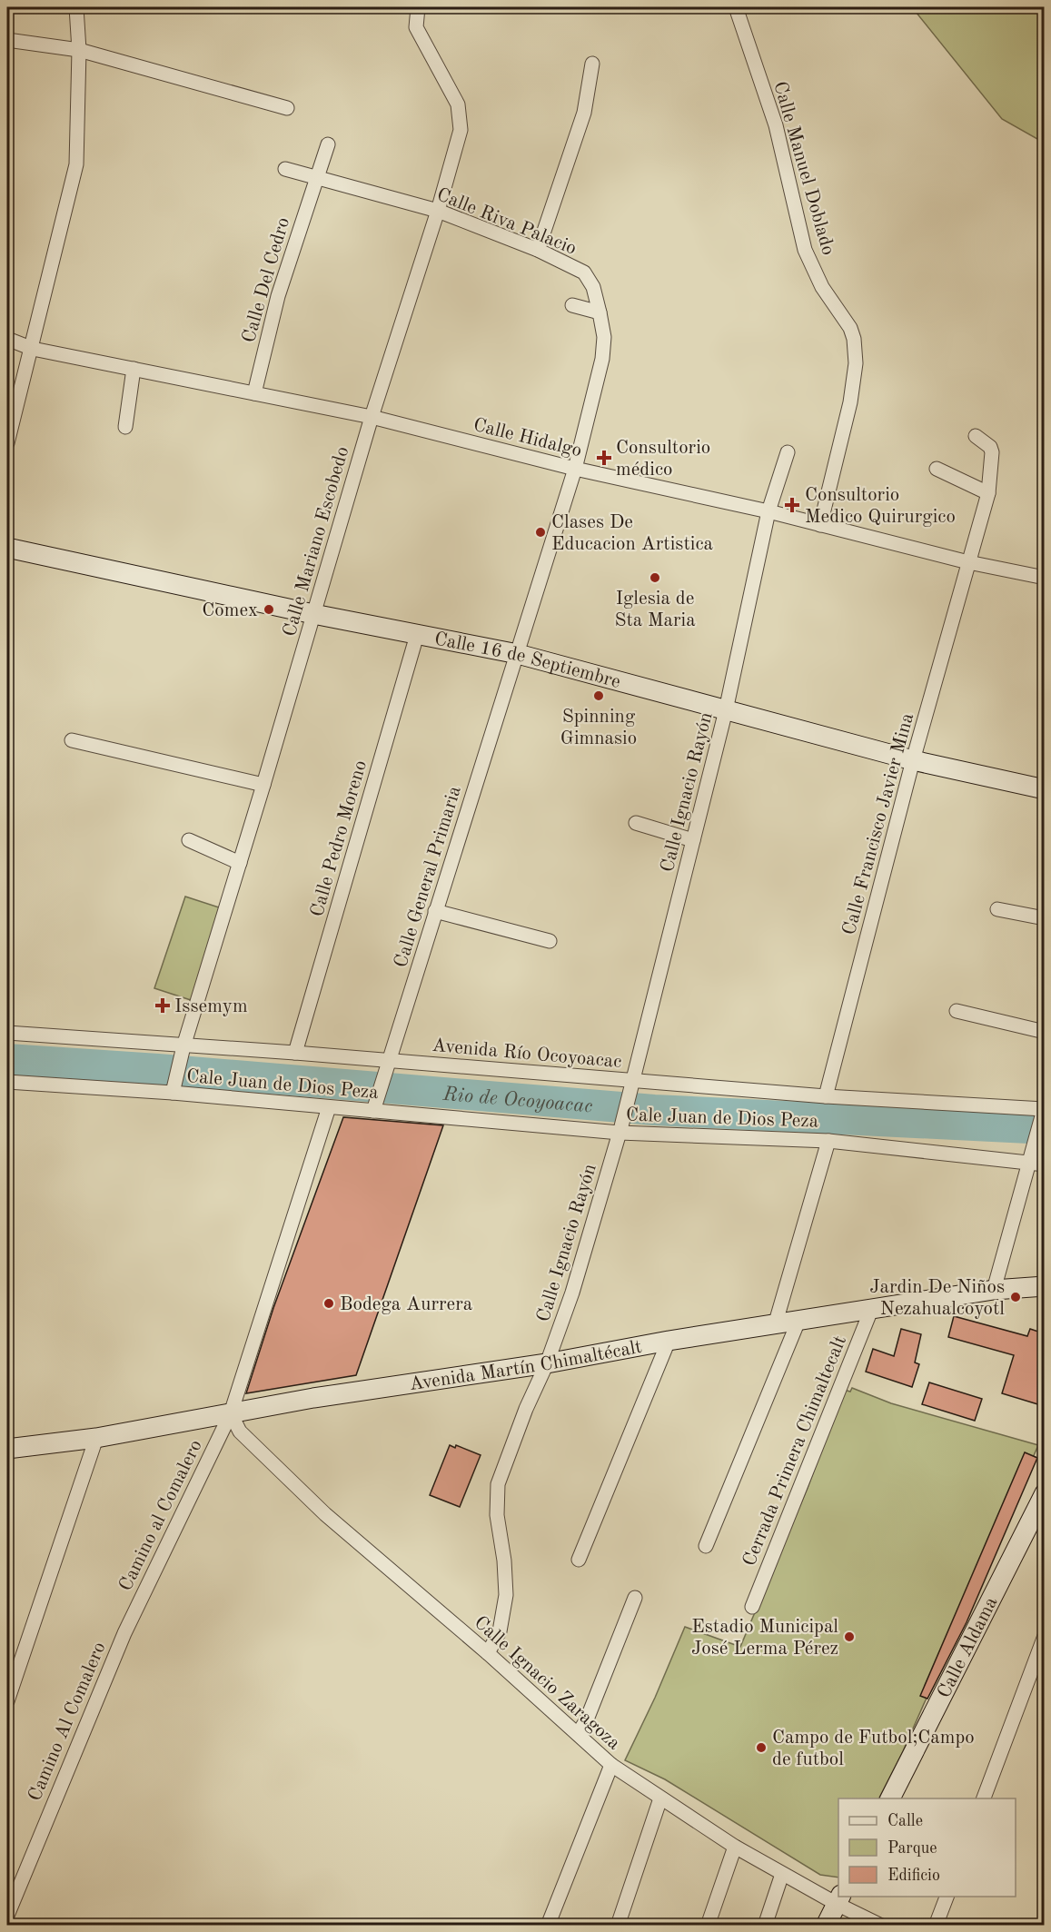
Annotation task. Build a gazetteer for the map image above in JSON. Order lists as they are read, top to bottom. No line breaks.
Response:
{"streets":{"main road":["Calle 16 de Septiembre","Avenida Martín Chimaltécalt","Calle Aldama"],"street":["Calle Manuel Doblado","Calle Riva Palacio","Calle Del Cedro","Calle Hidalgo","Calle Mariano Escobedo","Calle Ignacio Rayón","Calle Francisco Javier Mina","Calle Pedro Moreno","Calle General Primaria","Avenida Río Ocoyoacac","Cale Juan de Dios Peza","Cerrada Primera Chimaltecalt","Camino al Comalero","Calle Ignacio Zaragoza","Camino Al Comalero"]},"crossings":[["Calle Manuel Doblado","Calle Hidalgo"],["Calle Riva Palacio","Calle Del Cedro"],["Calle Riva Palacio","Calle Hidalgo"],["Calle Riva Palacio","Calle Mariano Escobedo"],["Calle Riva Palacio","Calle 16 de Septiembre"],["Calle Riva Palacio","Calle General Primaria"],["Calle Del Cedro","Calle Hidalgo"],["Calle Hidalgo","Calle Mariano Escobedo"],["Calle Hidalgo","Calle Ignacio Rayón"],["Calle Hidalgo","Calle Francisco Javier Mina"],["Calle Mariano Escobedo","Calle 16 de Septiembre"],["Calle Mariano Escobedo","Avenida Río Ocoyoacac"],["Calle Mariano Escobedo","Cale Juan de Dios Peza"],["Calle 16 de Septiembre","Calle Ignacio Rayón"],["Calle 16 de Septiembre","Calle Francisco Javier Mina"],["Calle 16 de Septiembre","Calle Pedro Moreno"],["Calle 16 de Septiembre","Calle General Primaria"],["Calle Ignacio Rayón","Avenida Río Ocoyoacac"],["Calle Ignacio Rayón","Cale Juan de Dios Peza"],["Calle Ignacio Rayón","Avenida Martín Chimaltécalt"],["Calle Ignacio Rayón","Calle Ignacio Zaragoza"],["Calle Francisco Javier Mina","Avenida Río Ocoyoacac"],["Calle Pedro Moreno","Avenida Río Ocoyoacac"],["Calle General Primaria","Avenida Río Ocoyoacac"],["Calle General Primaria","Cale Juan de Dios Peza"],["Cale Juan de Dios Peza","Camino al Comalero"],["Avenida Martín Chimaltécalt","Cerrada Primera Chimaltecalt"],["Avenida Martín Chimaltécalt","Camino al Comalero"],["Avenida Martín Chimaltécalt","Calle Ignacio Zaragoza"],["Camino al Comalero","Calle Ignacio Zaragoza"],["Camino al Comalero","Camino Al Comalero"]],"water":["Rio de Ocoyoacac"],"places":{"health":["Consultorio médico","Consultorio Medico Quirurgico","Issemym"],"other":["Clases De Educacion Artistica","Iglesia de Sta Maria","Comex","Spinning Gimnasio","Jardin De Niños Nezahualcoyotl","Bodega Aurrera","Estadio Municipal José Lerma Pérez","Campo de Futbol;Campo de futbol"]},"legend":["Calle","Parque","Edificio"]}
